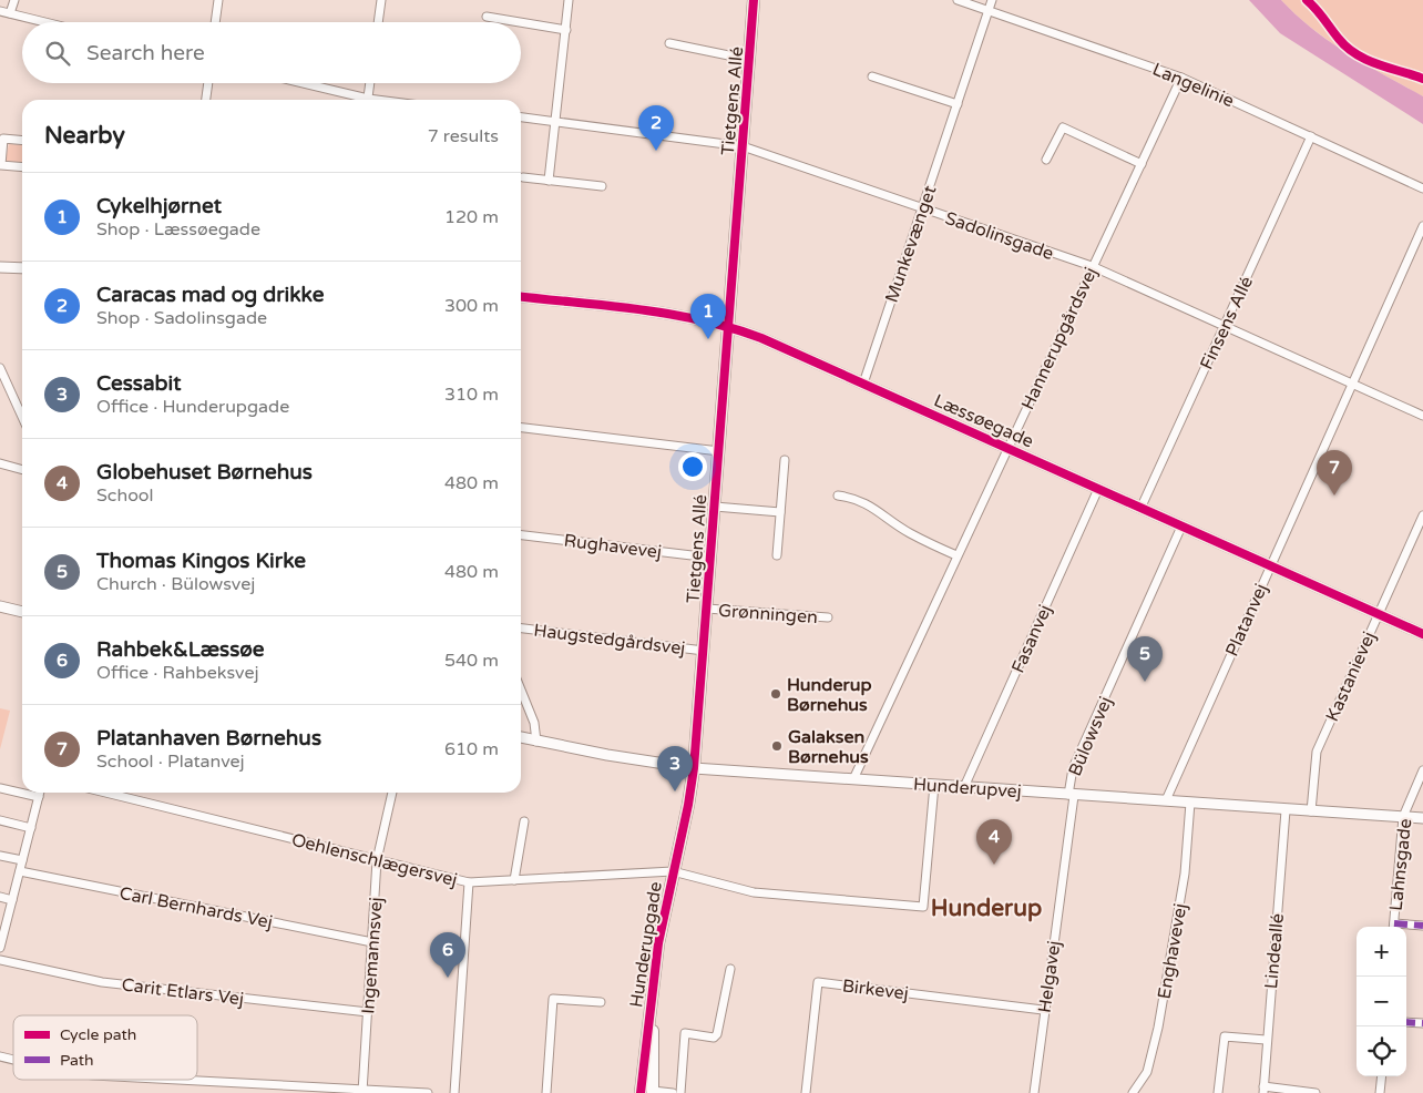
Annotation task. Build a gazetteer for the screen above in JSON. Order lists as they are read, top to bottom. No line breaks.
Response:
{"streets":{"main road":["Tietgens Allé","Hunderupgade"],"street":["Langelinie","Sadolinsgade","Munkevænget","Finsens Allé","Hannerupgårdsvej","Læssøegade","Rughavevej","Grønningen","Platanvej","Haugstedgårdsvej","Fasanvej","Kastanievej","Bülowsvej","Hunderupvej","Oehlenschlægersvej","Lahnsgade","Carl Bernhards Vej","Enghavevej","Lindeallé","Ingemannsvej","Helgavej","Birkevej","Carit Etlars Vej"]},"crossings":[["Langelinie","Munkevænget"],["Langelinie","Finsens Allé"],["Langelinie","Hannerupgårdsvej"],["Tietgens Allé","Sadolinsgade"],["Tietgens Allé","Læssøegade"],["Tietgens Allé","Rughavevej"],["Tietgens Allé","Grønningen"],["Tietgens Allé","Haugstedgårdsvej"],["Tietgens Allé","Hunderupvej"],["Tietgens Allé","Hunderupgade"],["Sadolinsgade","Munkevænget"],["Sadolinsgade","Finsens Allé"],["Sadolinsgade","Hannerupgårdsvej"],["Sadolinsgade","Platanvej"],["Munkevænget","Læssøegade"],["Finsens Allé","Læssøegade"],["Hannerupgårdsvej","Læssøegade"],["Hannerupgårdsvej","Hunderupvej"],["Læssøegade","Platanvej"],["Læssøegade","Fasanvej"],["Læssøegade","Kastanievej"],["Læssøegade","Bülowsvej"],["Platanvej","Hunderupvej"],["Fasanvej","Hunderupvej"],["Kastanievej","Hunderupvej"],["Bülowsvej","Hunderupvej"],["Bülowsvej","Helgavej"],["Hunderupvej","Oehlenschlægersvej"],["Hunderupvej","Lahnsgade"],["Hunderupvej","Hunderupgade"],["Hunderupvej","Enghavevej"],["Hunderupvej","Lindeallé"],["Hunderupvej","Helgavej"],["Oehlenschlægersvej","Hunderupgade"],["Oehlenschlægersvej","Ingemannsvej"],["Carl Bernhards Vej","Ingemannsvej"],["Ingemannsvej","Carit Etlars Vej"],["Helgavej","Birkevej"]],"districts":["Hunderup"],"places":["Hunderup Børnehus","Galaksen Børnehus"],"legend":["Cycle path","Path"],"page":{"search":"Search here","heading":["Nearby","7 results"],"pins":["2","1","7","5","3","4","6"],"list":[{"mark":"1","name":"Cykelhjørnet","note":"Shop · Læssøegade","value":"120 m"},{"mark":"2","name":"Caracas mad og drikke","note":"Shop · Sadolinsgade","value":"300 m"},{"mark":"3","name":"Cessabit","note":"Office · Hunderupgade","value":"310 m"},{"mark":"4","name":"Globehuset Børnehus","note":"School","value":"480 m"},{"mark":"5","name":"Thomas Kingos Kirke","note":"Church · Bülowsvej","value":"480 m"},{"mark":"6","name":"Rahbek&Læssøe","note":"Office · Rahbeksvej","value":"540 m"},{"mark":"7","name":"Platanhaven Børnehus","note":"School · Platanvej","value":"610 m"}],"map_buttons":["+","−"]}}
